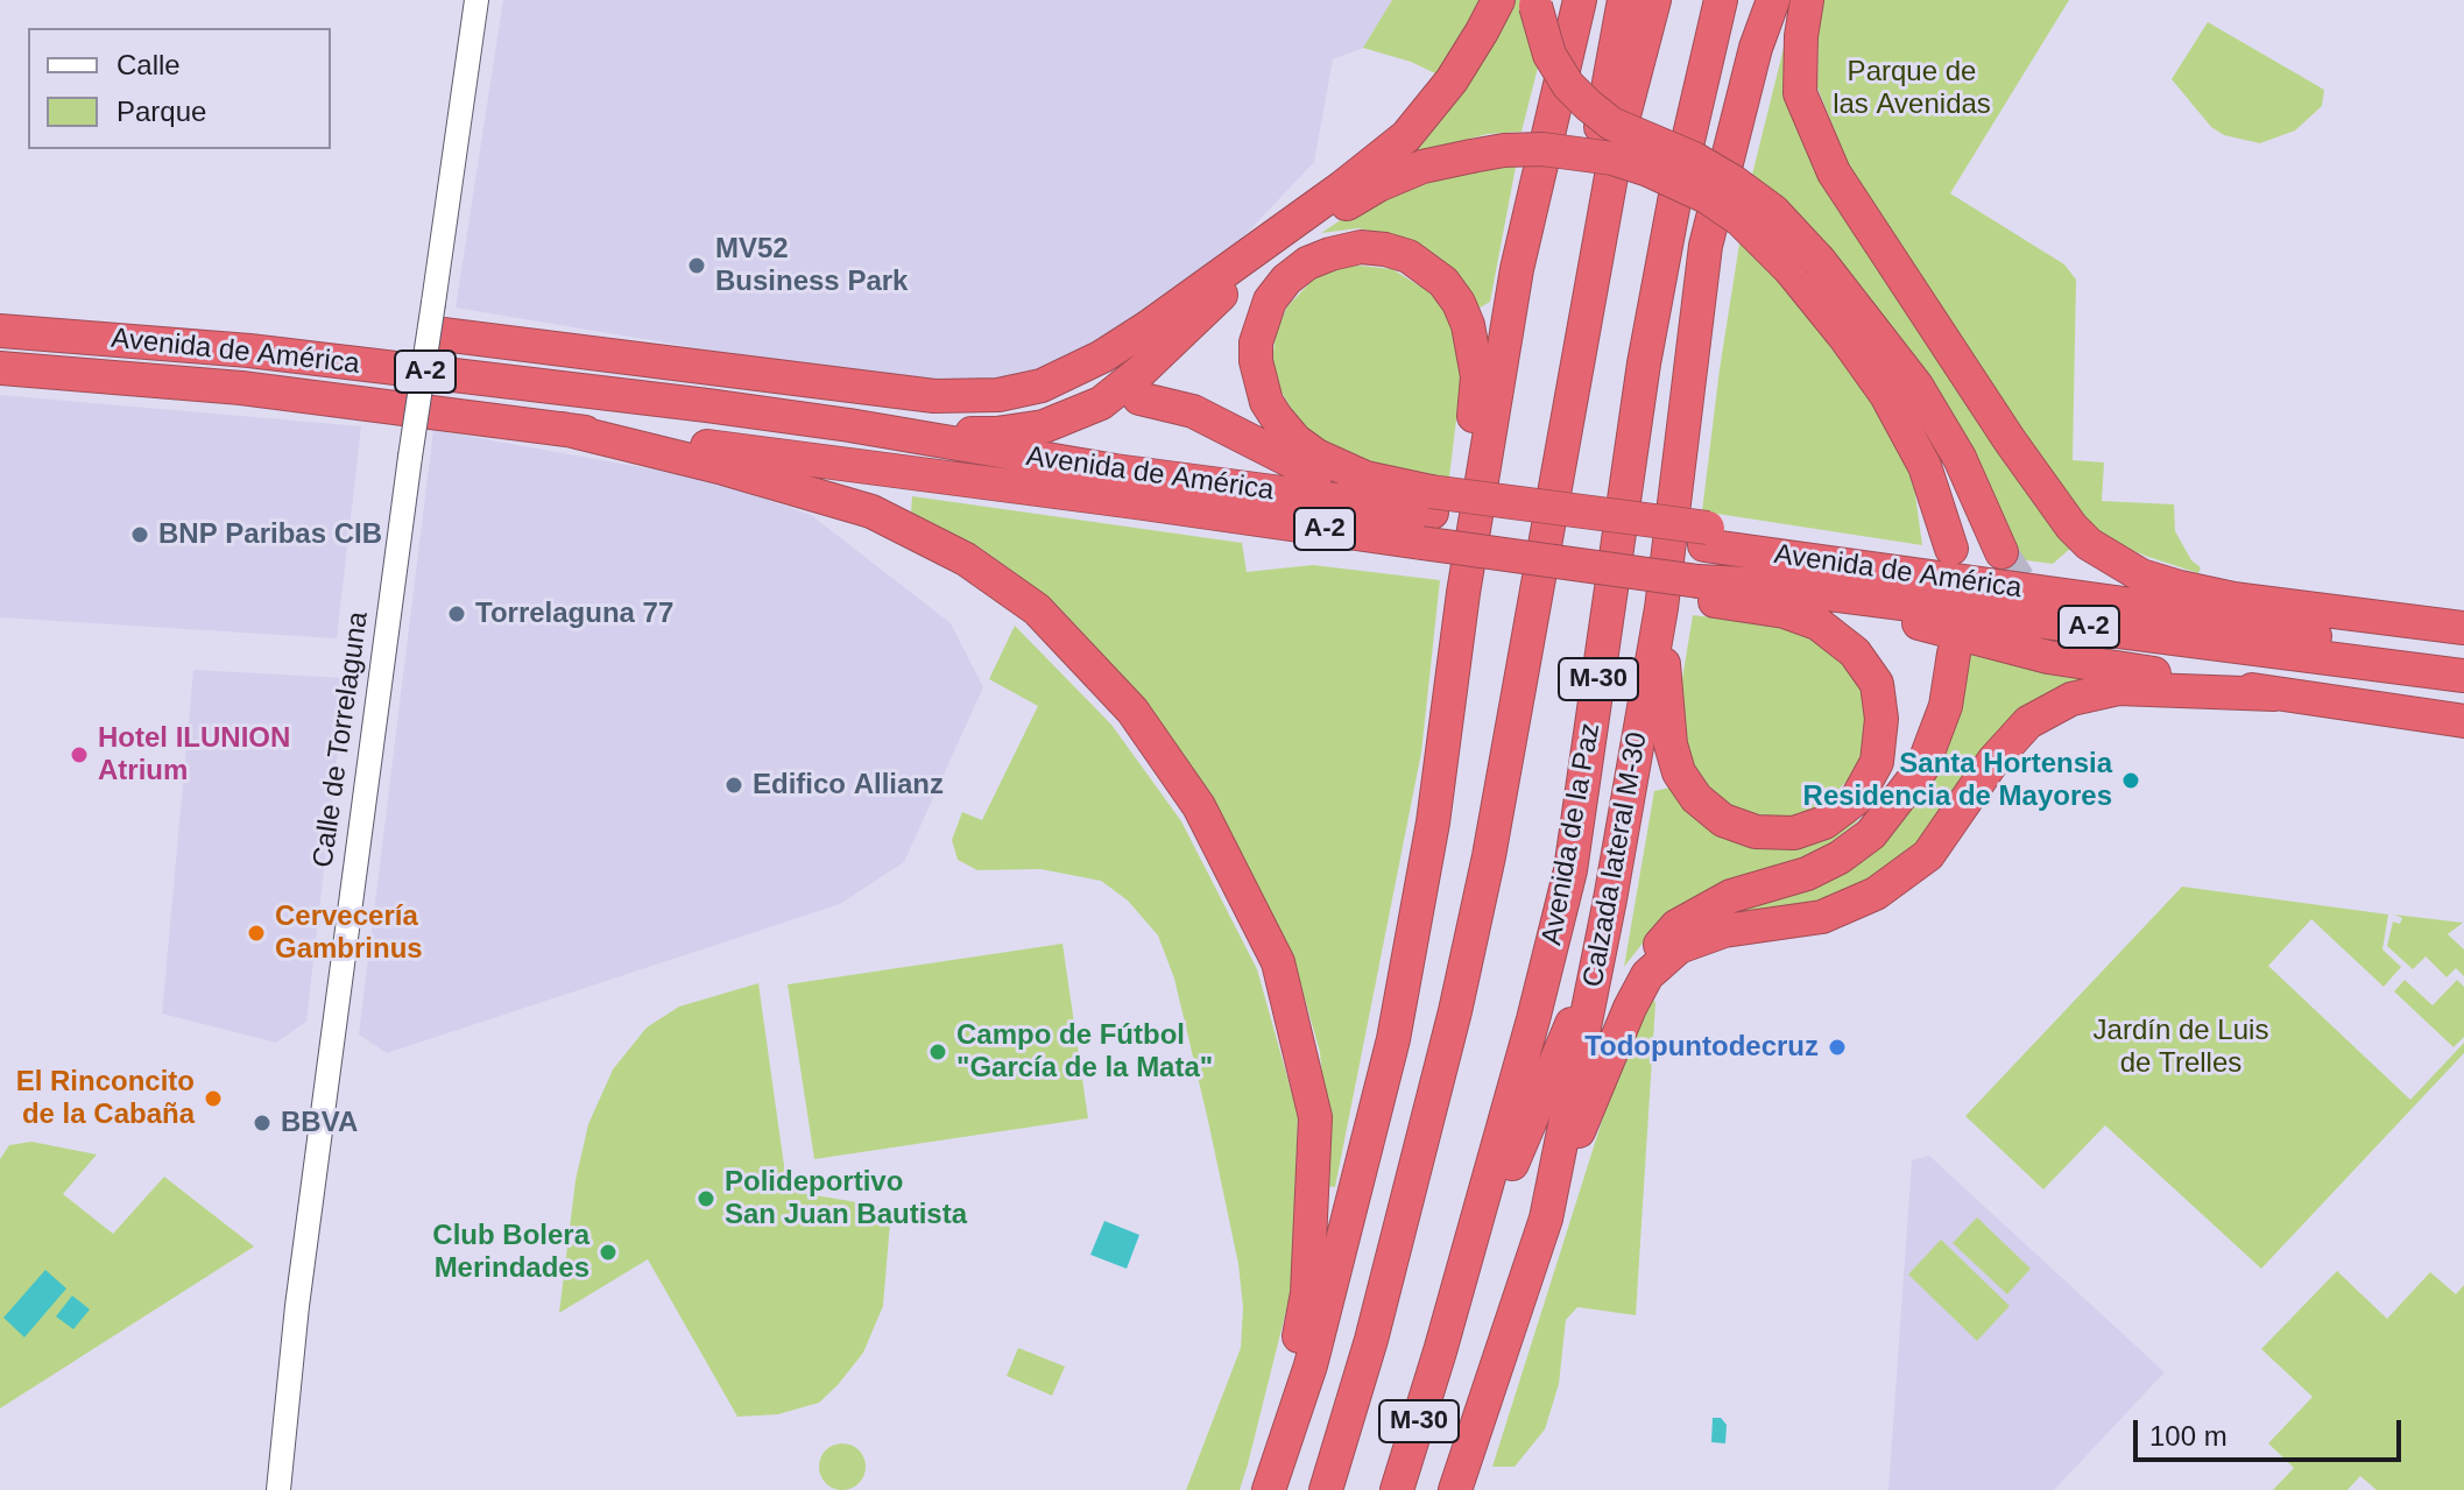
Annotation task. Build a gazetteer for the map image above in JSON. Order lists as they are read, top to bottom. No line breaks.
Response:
{"streets":{"highway":["Avenida de América","A-2","M-30","Avenida de la Paz","Calzada lateral M-30"],"street":["Calle de Torrelaguna"]},"crossings":[["Avenida de América","Calzada lateral M-30"]],"parks":["Parque de las Avenidas","Jardín de Luis de Trelles"],"places":["MV52 Business Park","BNP Paribas CIB","Torrelaguna 77","Hotel ILUNION Atrium","Santa Hortensia Residencia de Mayores","Edifico Allianz","Cervecería Gambrinus","Todopuntodecruz","Campo de Fútbol \"García de la Mata\"","El Rinconcito de la Cabaña","BBVA","Polideportivo San Juan Bautista","Club Bolera Merindades"],"legend":["Calle","Parque"],"scale_bar":"100 m"}
